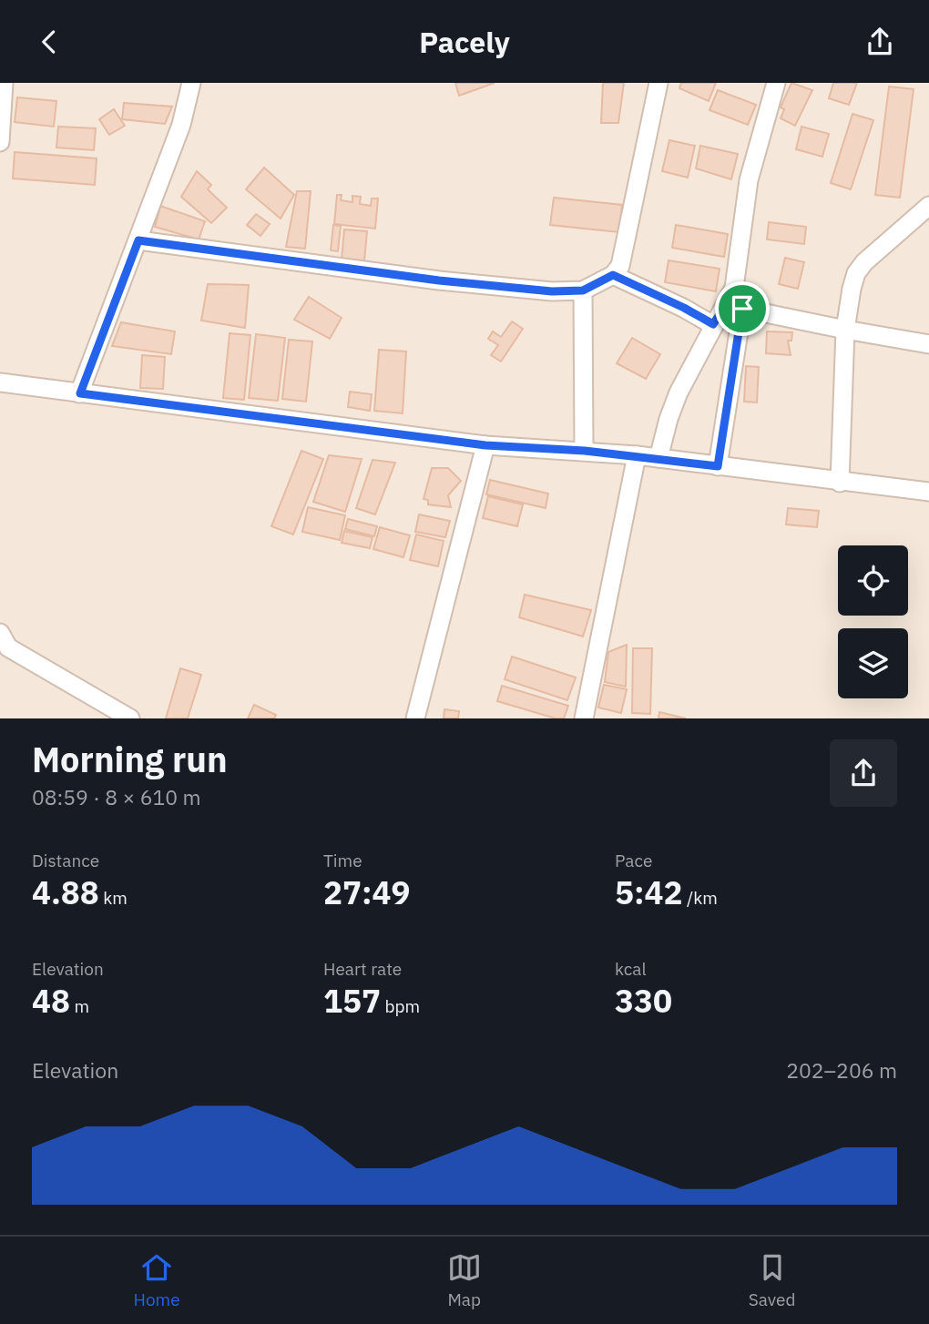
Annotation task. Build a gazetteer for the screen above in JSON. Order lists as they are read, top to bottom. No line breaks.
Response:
{"page":{"header":"Pacely","heading":["Morning run","08:59 · 8 × 610 m"],"stats":[["Distance","4.88 km"],["Time","27:49"],["Pace","5:42 /km"],["Elevation","48 m"],["Heart rate","157 bpm"],["kcal","330"]],"chart":["Elevation","202–206 m"],"tabs":["Home","Map","Saved"]}}
